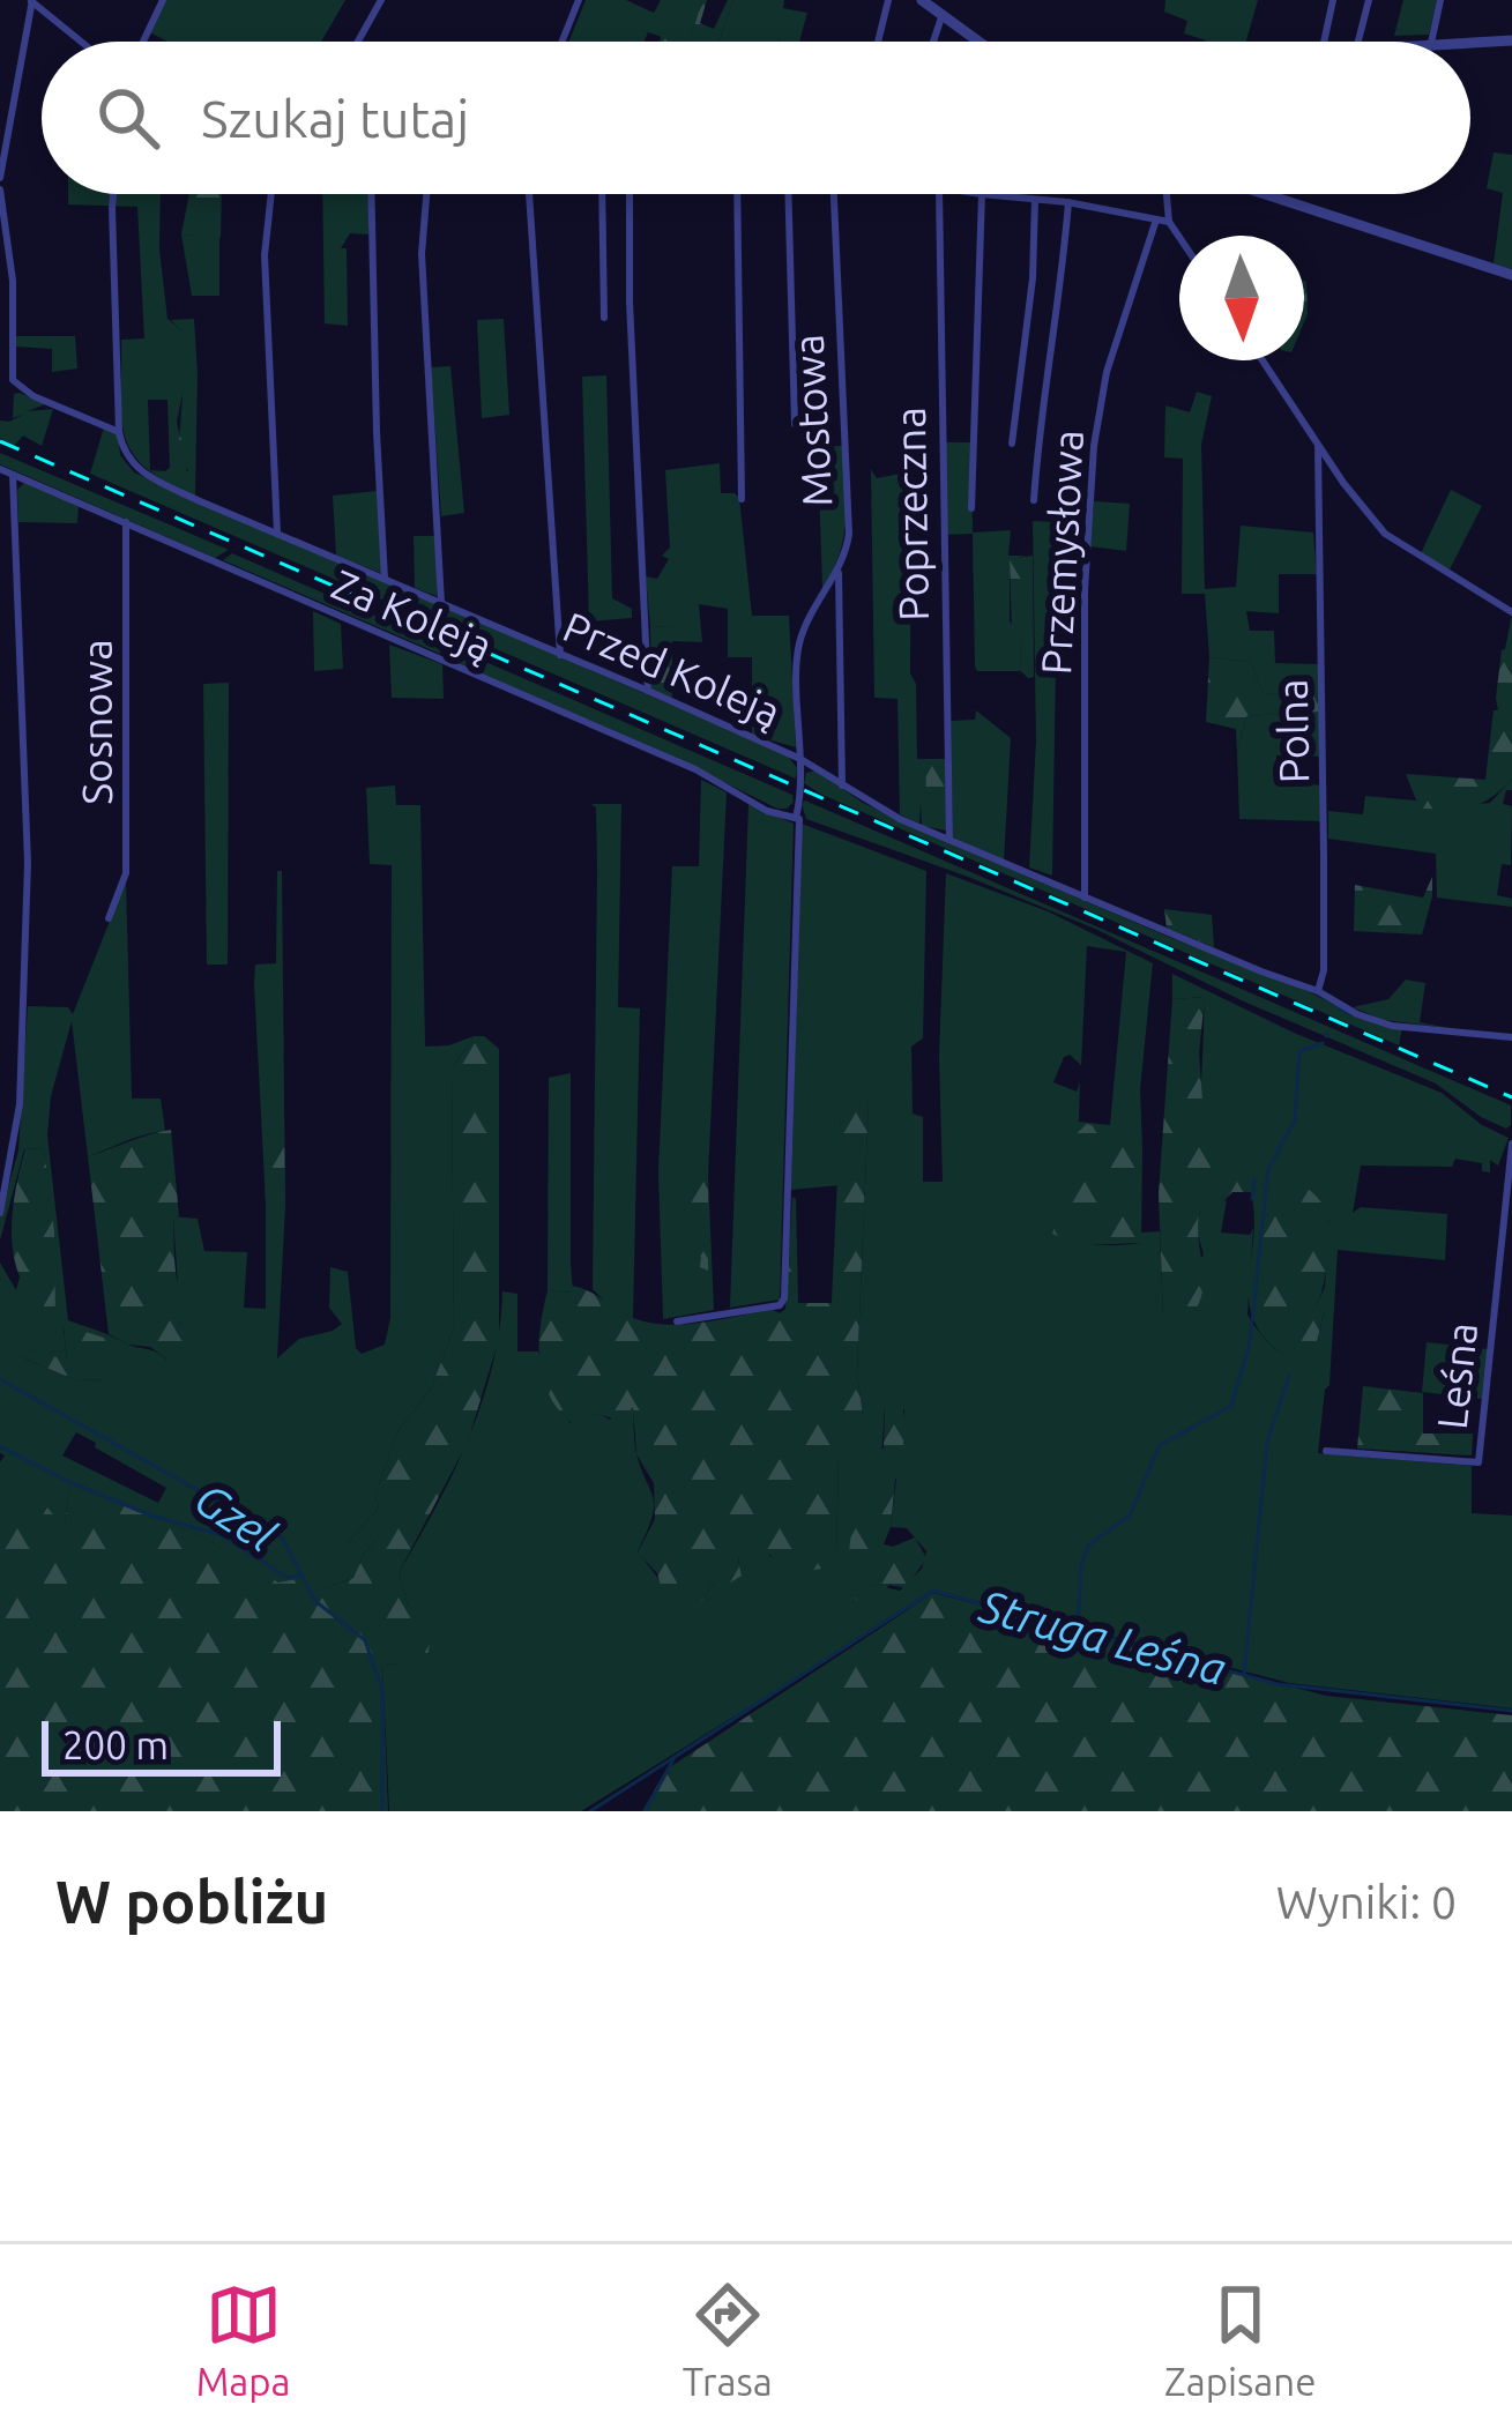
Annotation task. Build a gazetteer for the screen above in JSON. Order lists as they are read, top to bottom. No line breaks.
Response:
{"streets":{"street":["Mostowa","Poprzeczna","Przemysłowa","Za Koleją","Przed Koleją","Sosnowa","Polna","Leśna"]},"crossings":[["Mostowa","Za Koleją"],["Mostowa","Przed Koleją"],["Poprzeczna","Przed Koleją"],["Przemysłowa","Przed Koleją"],["Za Koleją","Sosnowa"],["Przed Koleją","Polna"]],"water":["Gzel","Struga Leśna"],"scale_bar":"200 m","north":"bottom","page":{"search":"Szukaj tutaj","scale":"200 m","heading":["W pobliżu","Wyniki: 0"],"nav":["Mapa","Trasa","Zapisane"]}}
